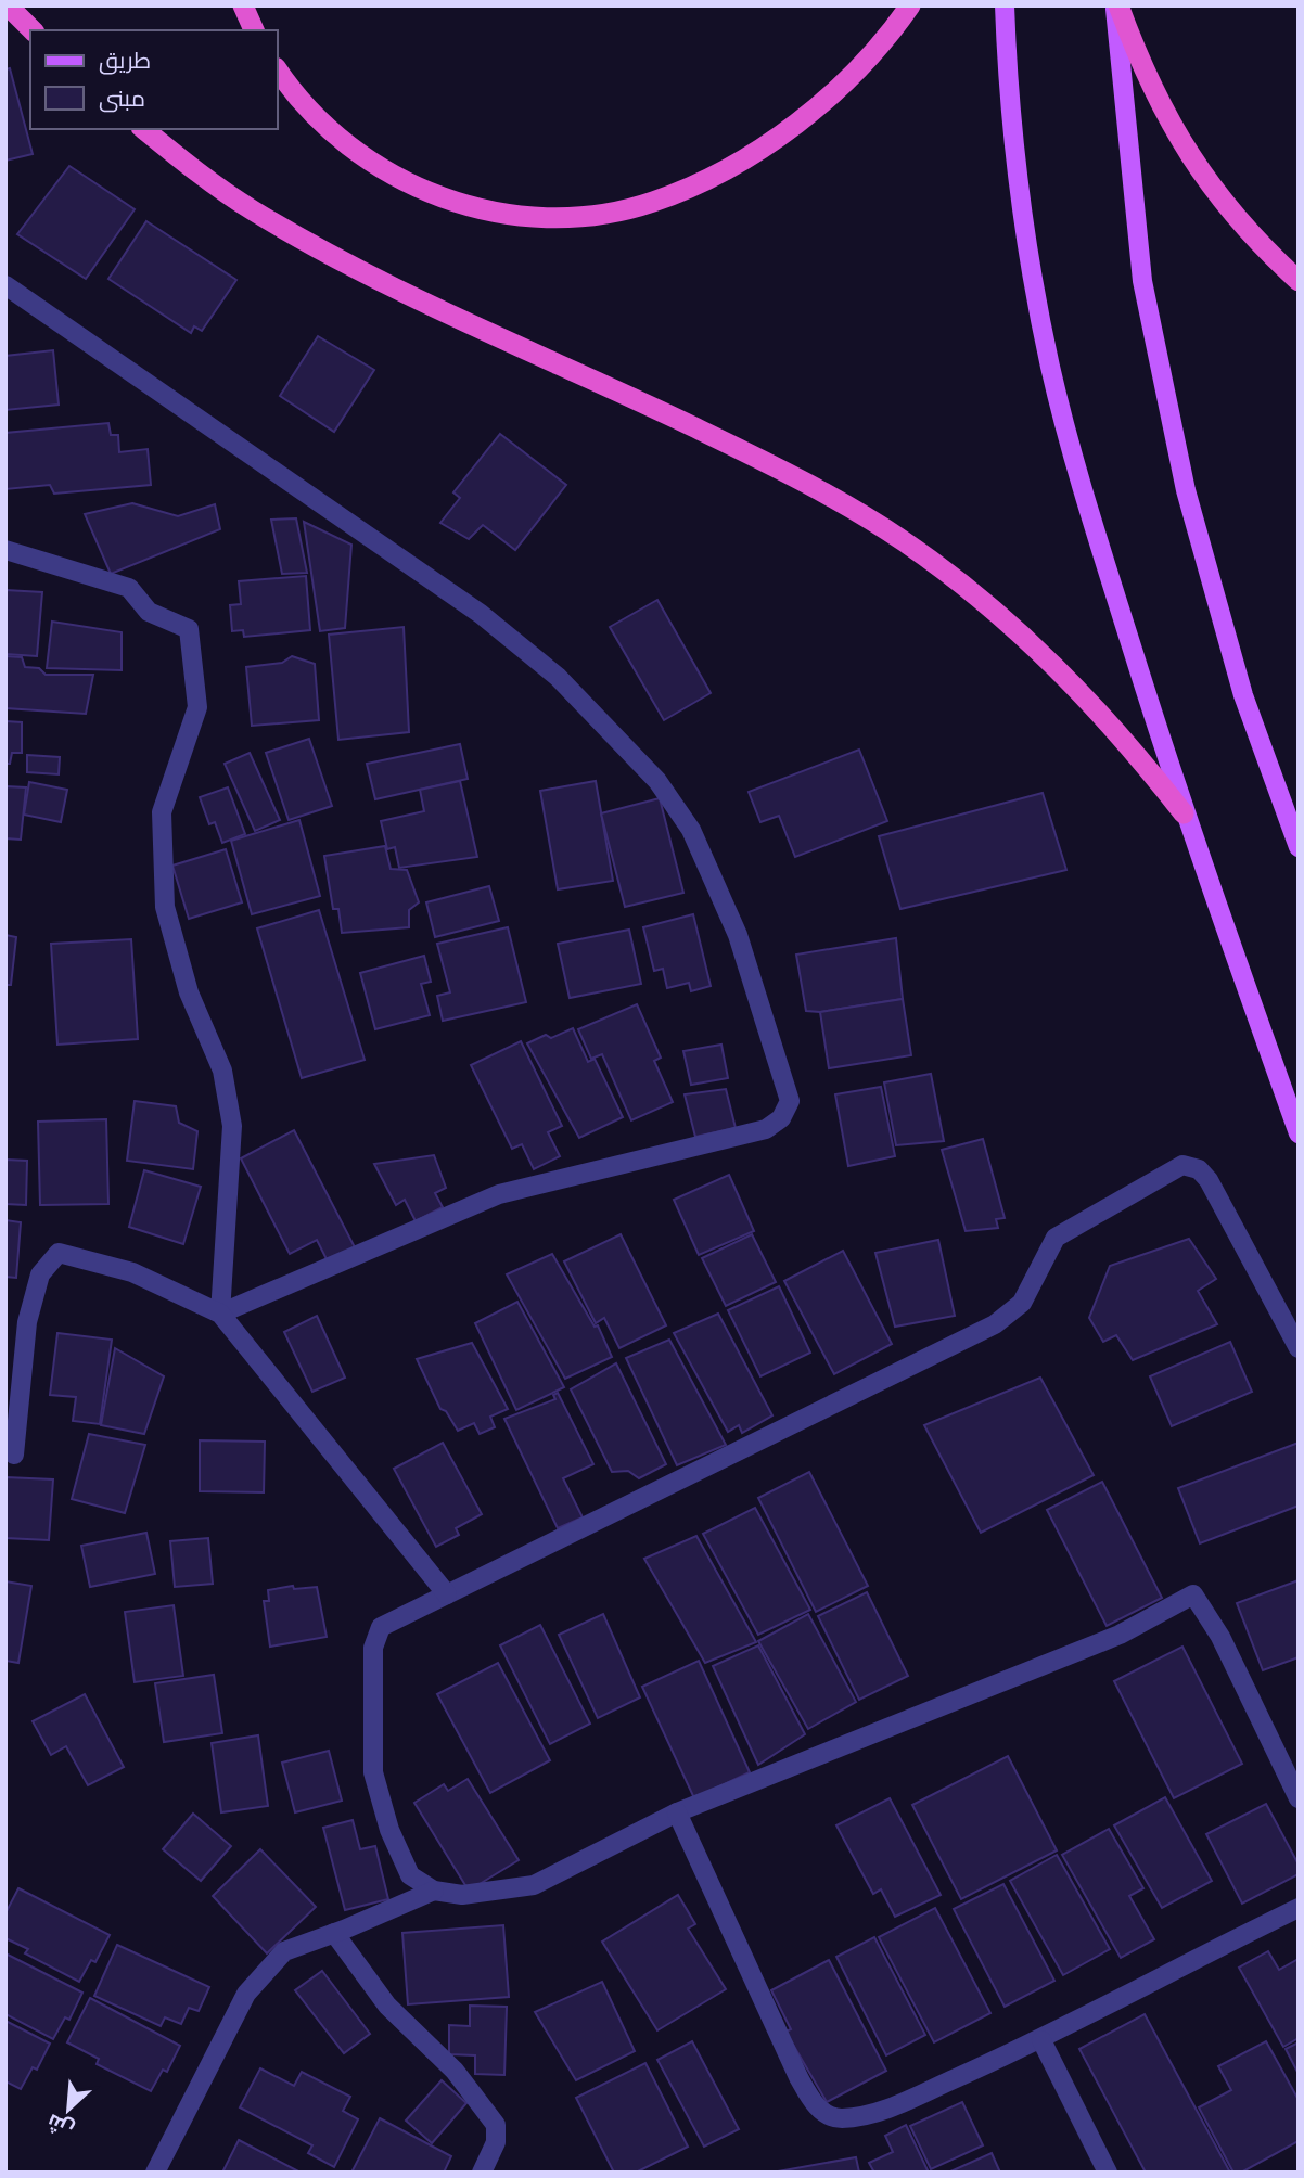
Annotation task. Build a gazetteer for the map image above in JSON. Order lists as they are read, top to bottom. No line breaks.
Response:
{"legend":["طريق","مبنى"],"north":"bottom left"}
